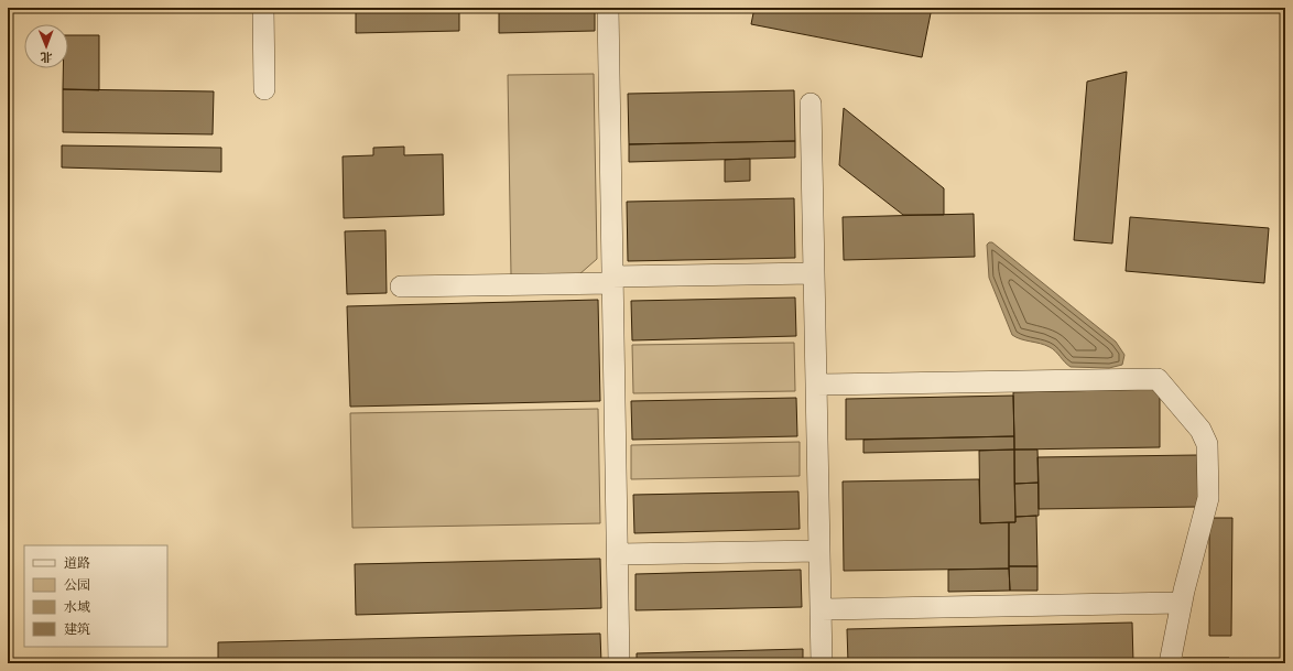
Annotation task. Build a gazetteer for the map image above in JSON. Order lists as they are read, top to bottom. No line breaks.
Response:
{"legend":["道路","公园","水域","建筑"],"north":"bottom"}
